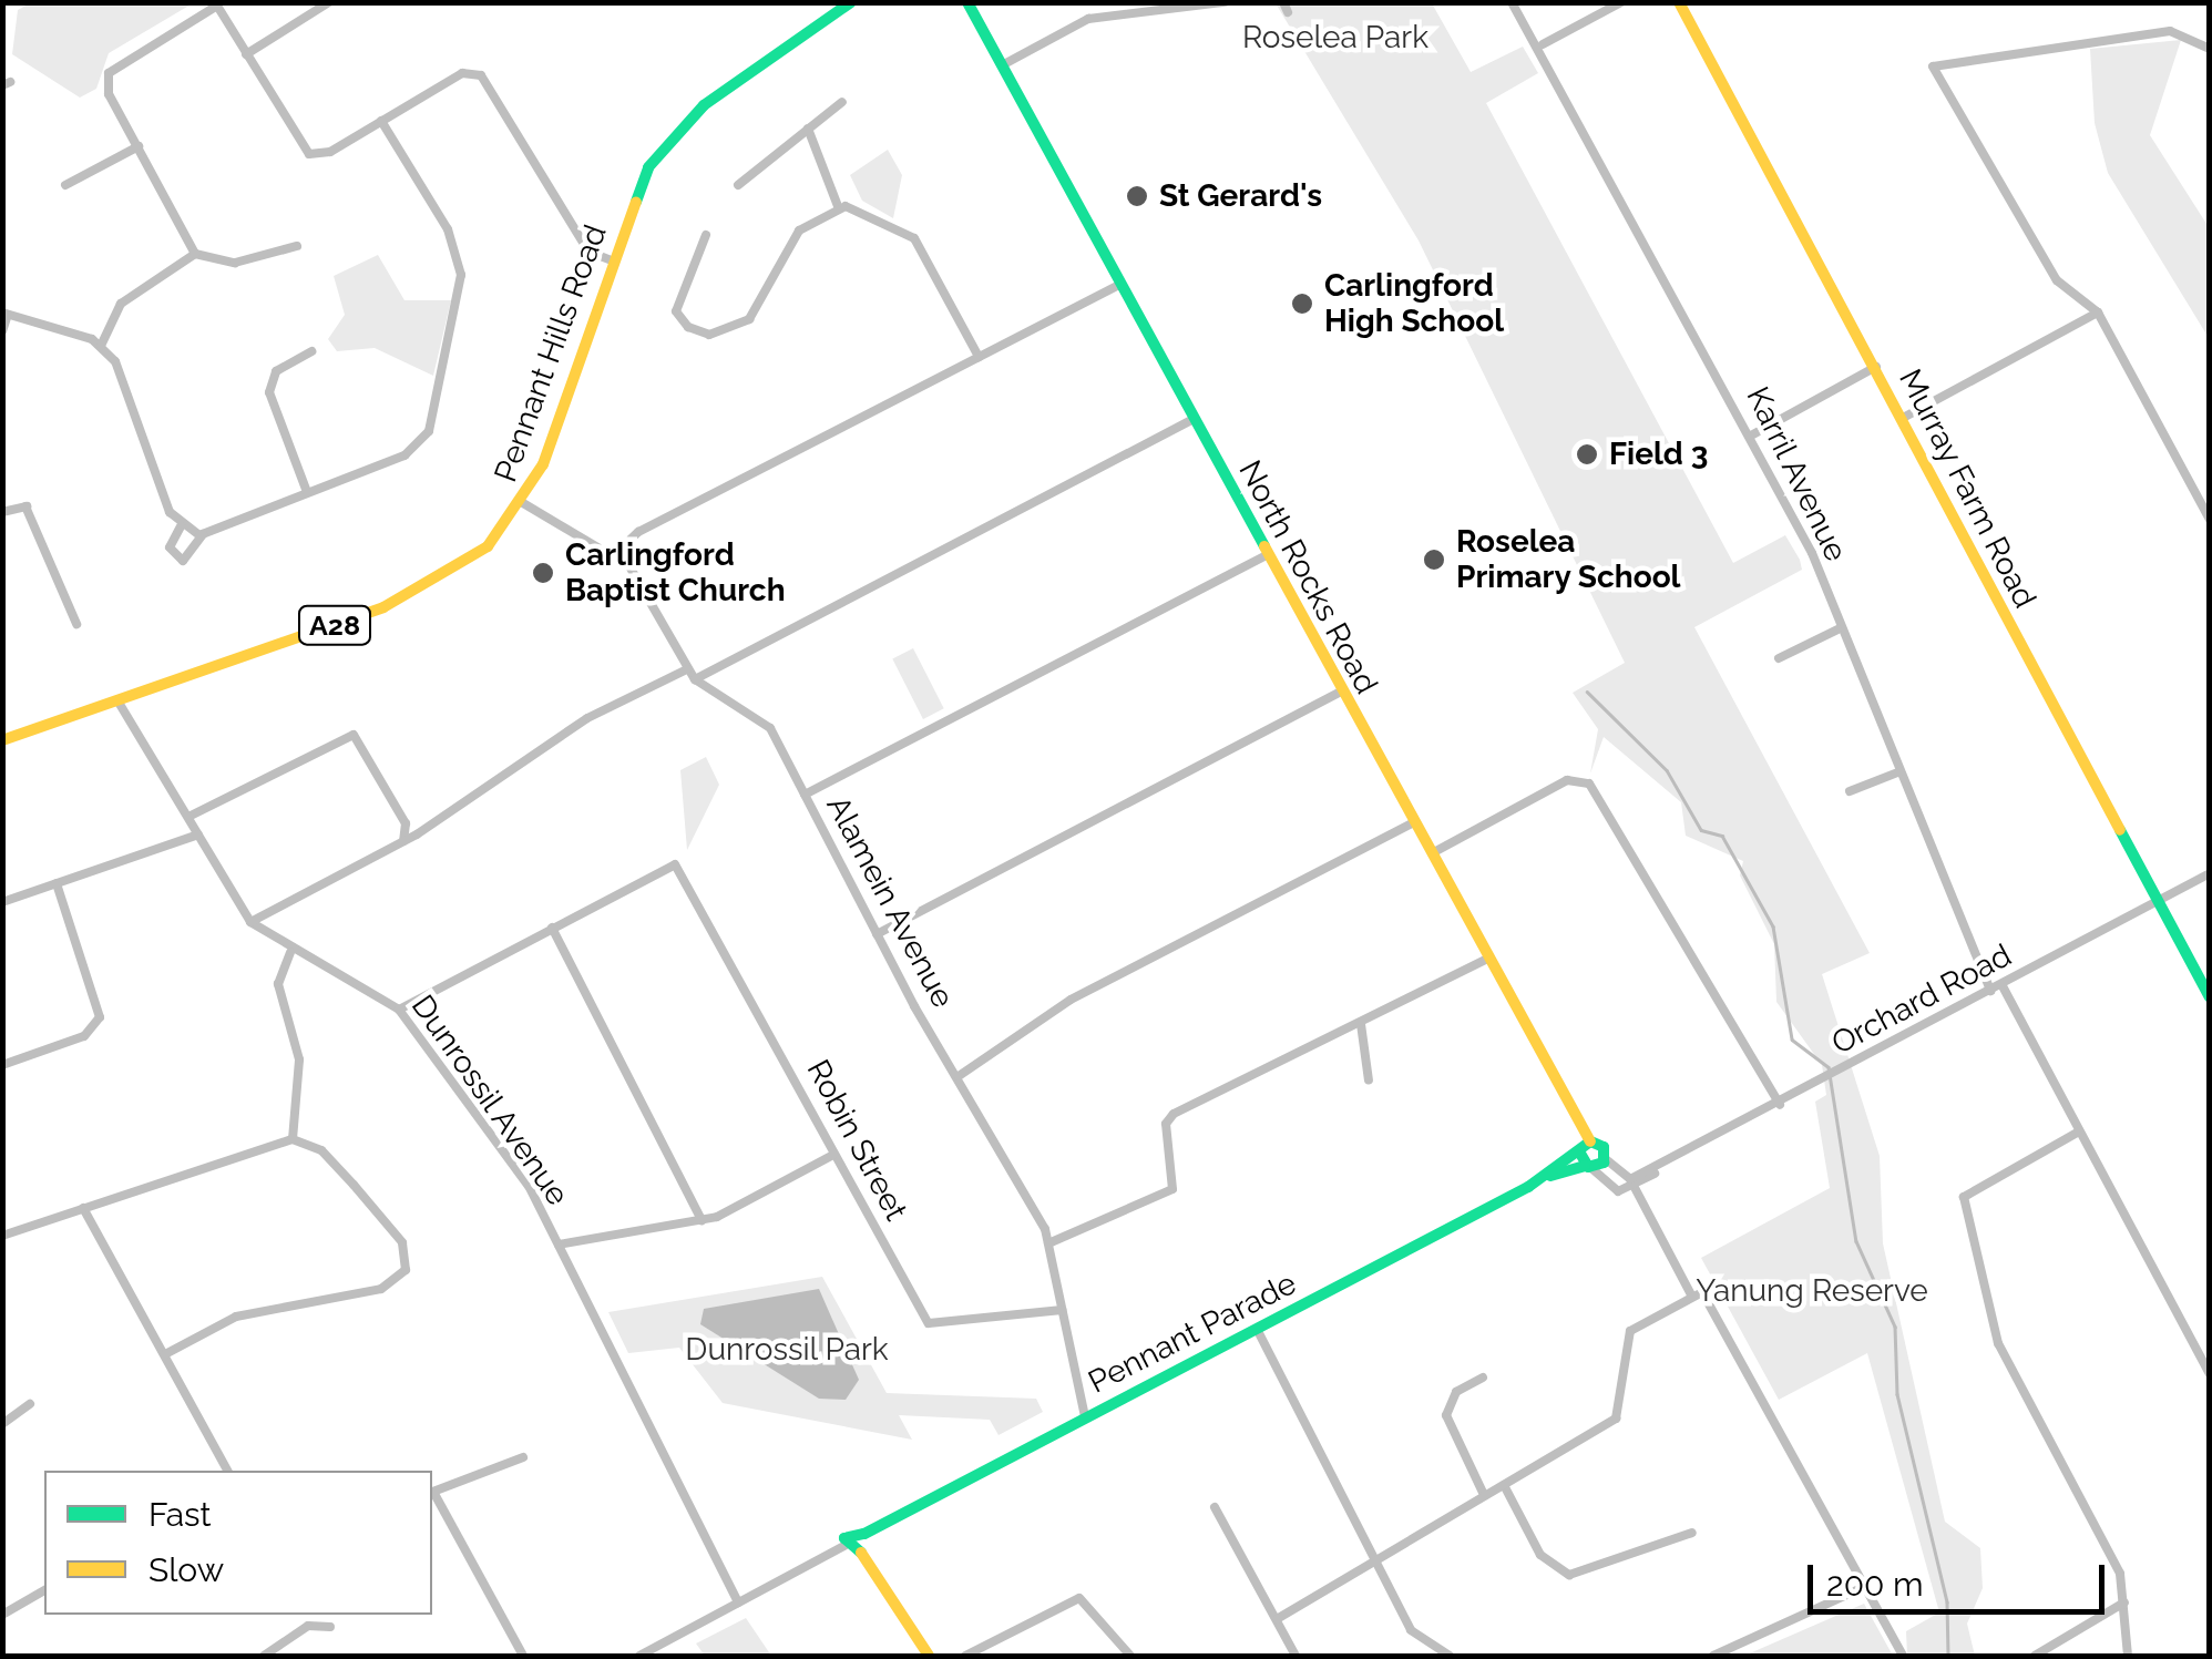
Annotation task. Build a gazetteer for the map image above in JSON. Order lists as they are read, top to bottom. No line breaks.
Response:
{"streets":{"main road":["Pennant Hills Road","Murray Farm Road","North Rocks Road","A28","Pennant Parade"],"street":["Karril Avenue","Alamein Avenue","Orchard Road","Dunrossil Avenue","Robin Street"]},"crossings":[["Pennant Hills Road","Alamein Avenue"],["Pennant Hills Road","Dunrossil Avenue"],["Karril Avenue","Orchard Road"],["Murray Farm Road","Orchard Road"],["North Rocks Road","Pennant Parade"],["Alamein Avenue","Robin Street"],["Alamein Avenue","Pennant Parade"]],"parks":["Roselea Park","Yanung Reserve","Dunrossil Park"],"places":["St Gerard's","Carlingford High School","Field 3","Roselea Primary School","Carlingford Baptist Church"],"legend":["Fast","Slow"],"scale_bar":"200 m"}
